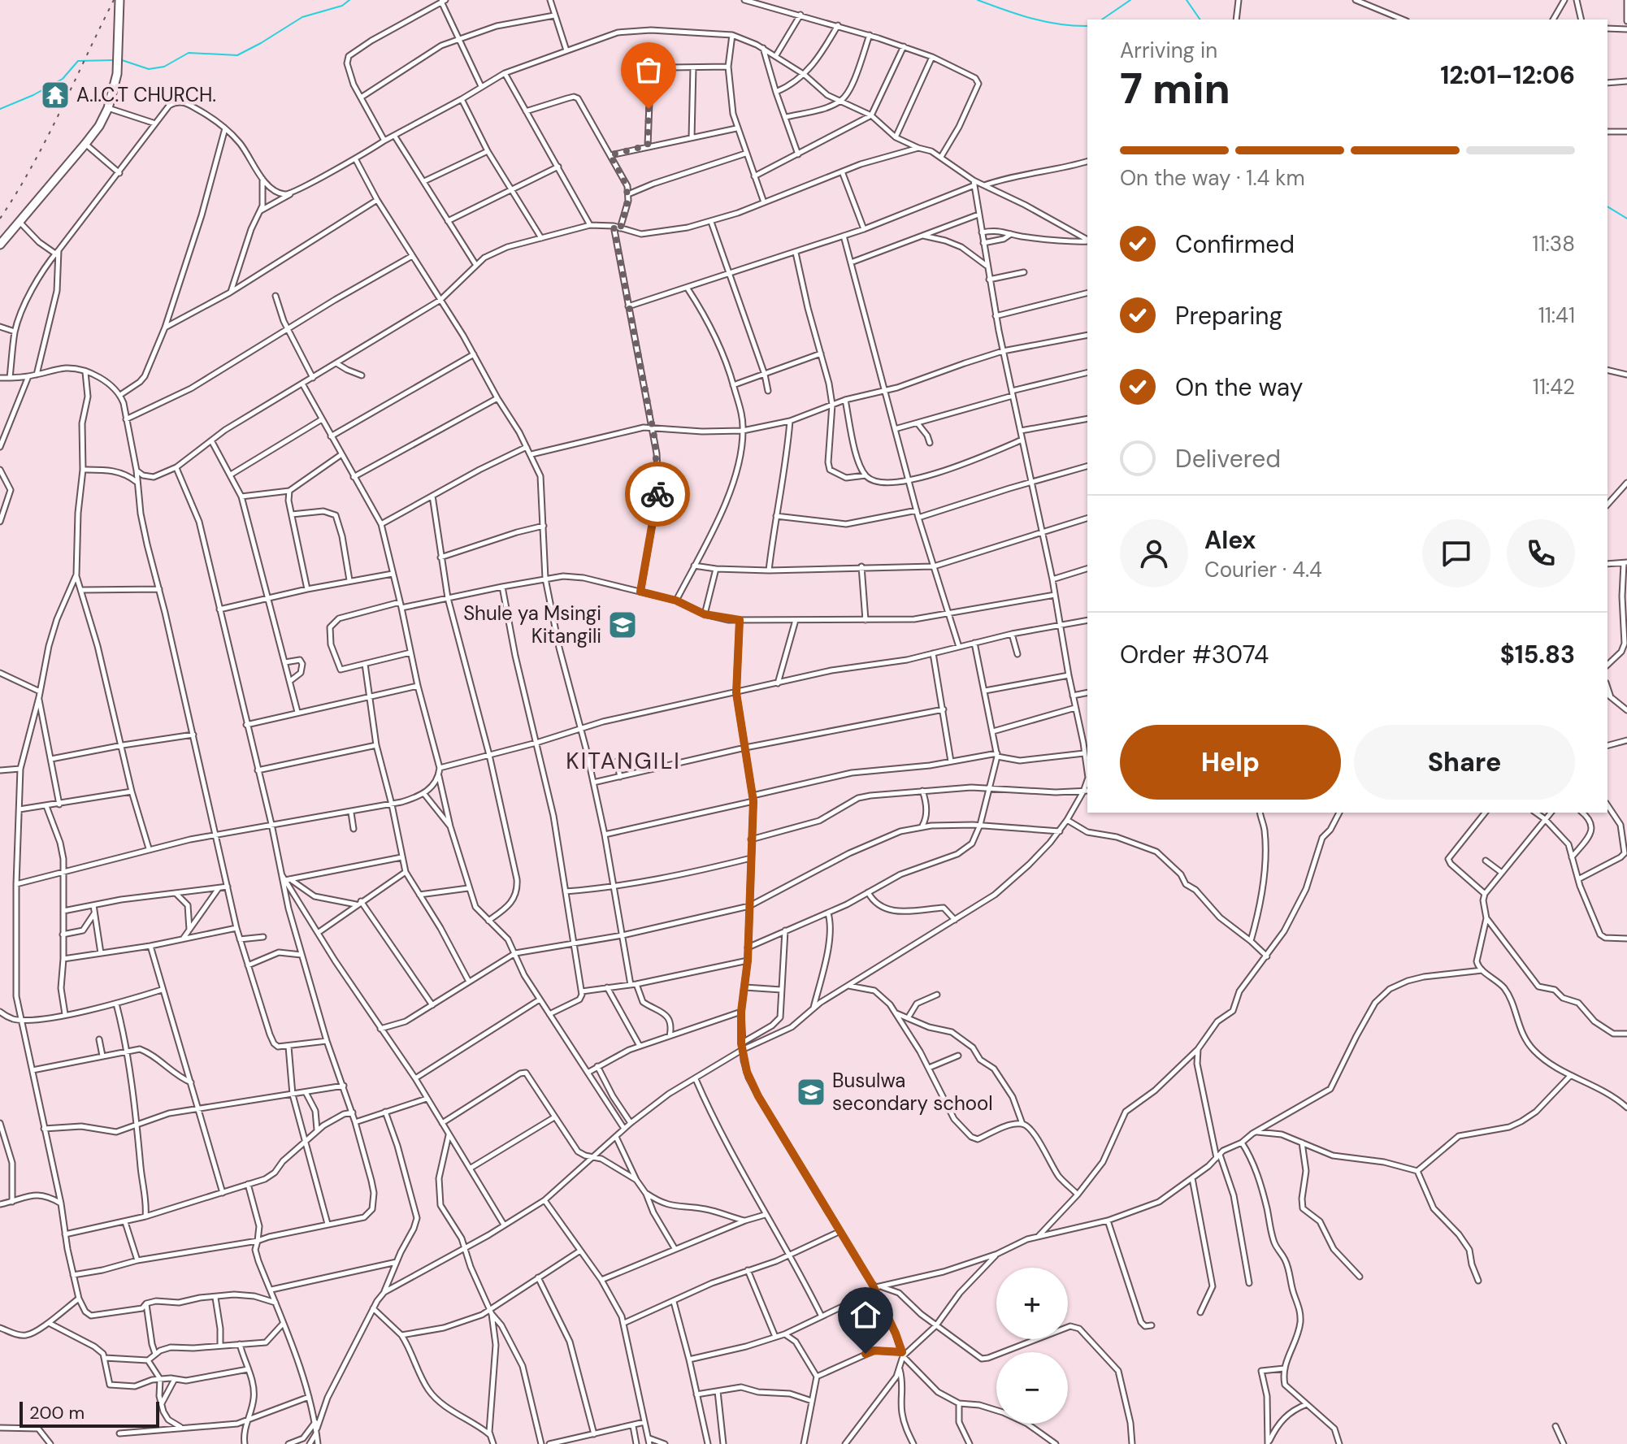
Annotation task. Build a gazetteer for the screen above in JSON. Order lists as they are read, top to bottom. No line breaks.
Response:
{"districts":["KITANGILI"],"places":{"temple":["A.I.C.T CHURCH."],"school or university":["Shule ya Msingi Kitangili","Busulwa secondary school"]},"scale_bar":"200 m","page":{"heading":["7 min","Arriving in","12:01–12:06"],"panel":["Alex","Courier · 4.4","Order #3074","$15.83"],"bar":"On the way · 1.4 km","list":[["Confirmed","11:38"],["Preparing","11:41"],["On the way","11:42"],"Delivered"],"buttons":["Help","Share"],"map_buttons":["+","−"],"scale":"200 m"}}
